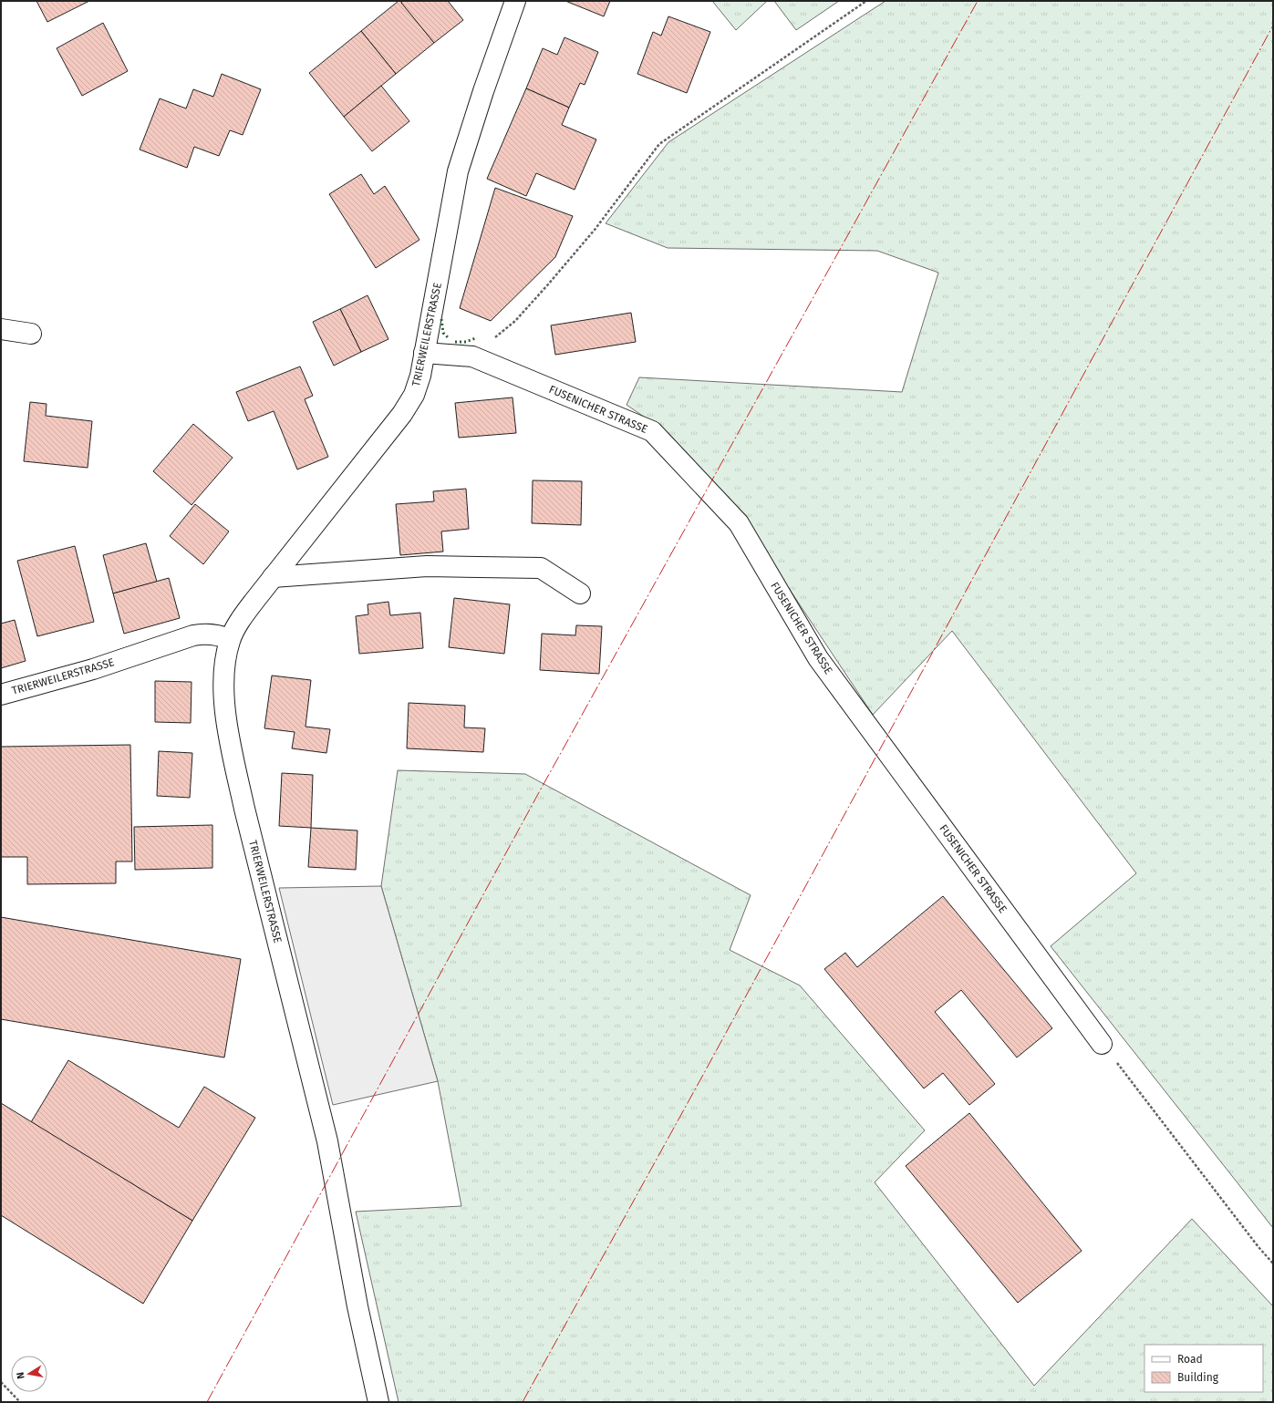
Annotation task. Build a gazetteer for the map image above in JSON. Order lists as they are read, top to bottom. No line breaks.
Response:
{"streets":{"street":["TRIERWEILERSTRASSE","FUSENICHER STRASSE"]},"crossings":[["TRIERWEILERSTRASSE","FUSENICHER STRASSE"]],"legend":["Road","Building"],"north":"left"}
